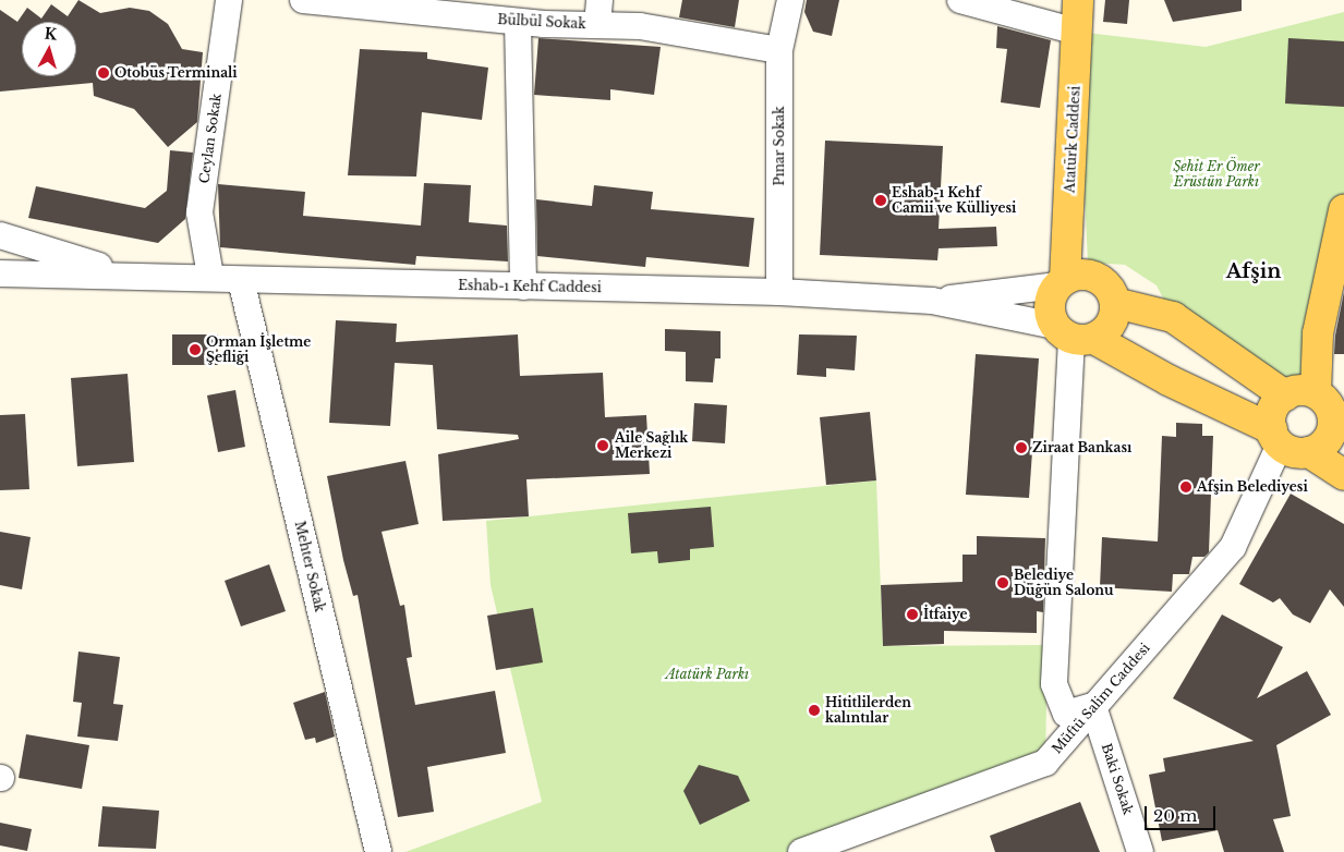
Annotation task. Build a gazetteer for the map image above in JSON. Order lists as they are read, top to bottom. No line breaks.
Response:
{"streets":{"main road":["Atatürk Caddesi"],"street":["Bülbül Sokak","Ceylan Sokak","Pınar Sokak","Eshab-ı Kehf Caddesi","Mehter Sokak","Müftü Salim Caddesi","Baki Sokak"]},"crossings":[["Bülbül Sokak","Pınar Sokak"],["Ceylan Sokak","Eshab-ı Kehf Caddesi"],["Pınar Sokak","Eshab-ı Kehf Caddesi"],["Eshab-ı Kehf Caddesi","Mehter Sokak"],["Müftü Salim Caddesi","Baki Sokak"]],"districts":["Afşin"],"parks":["Şehit Er Ömer Erüstün Parkı","Atatürk Parkı"],"places":["Otobüs Terminali","Eshab-ı Kehf Camii ve Külliyesi","Orman İşletme Şefliği","Aile Sağlık Merkezi","Ziraat Bankası","Afşin Belediyesi","Belediye Düğün Salonu","İtfaiye","Hititlilerden kalıntılar"],"scale_bar":"20 m","north":"top"}
